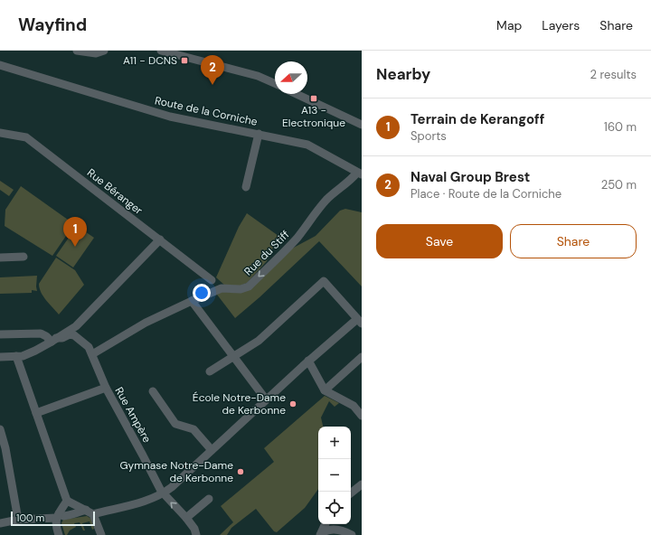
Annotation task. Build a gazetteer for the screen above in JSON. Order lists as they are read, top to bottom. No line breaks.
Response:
{"streets":{"street":["Route de la Corniche","Rue Béranger","Rue du Stiff","Rue Ampère"]},"crossings":[["Route de la Corniche","Rue du Stiff"],["Rue du Stiff","Rue Ampère"]],"one_way":["Rue du Stiff"],"places":{"transit":["A11 - DCNS","A13 - Electronique"],"other":["École Notre-Dame de Kerbonne","Gymnase Notre-Dame de Kerbonne"]},"scale_bar":"100 m","north":"left","page":{"header":"Wayfind","nav":["Map","Layers","Share"],"heading":["Nearby","2 results"],"pins":["2","1"],"list":[{"mark":"1","name":"Terrain de Kerangoff","note":"Sports","value":"160 m"},{"mark":"2","name":"Naval Group Brest","note":"Place · Route de la Corniche","value":"250 m"}],"buttons":["Save","Share"],"map_buttons":["+","−"],"scale":"100 m"}}
